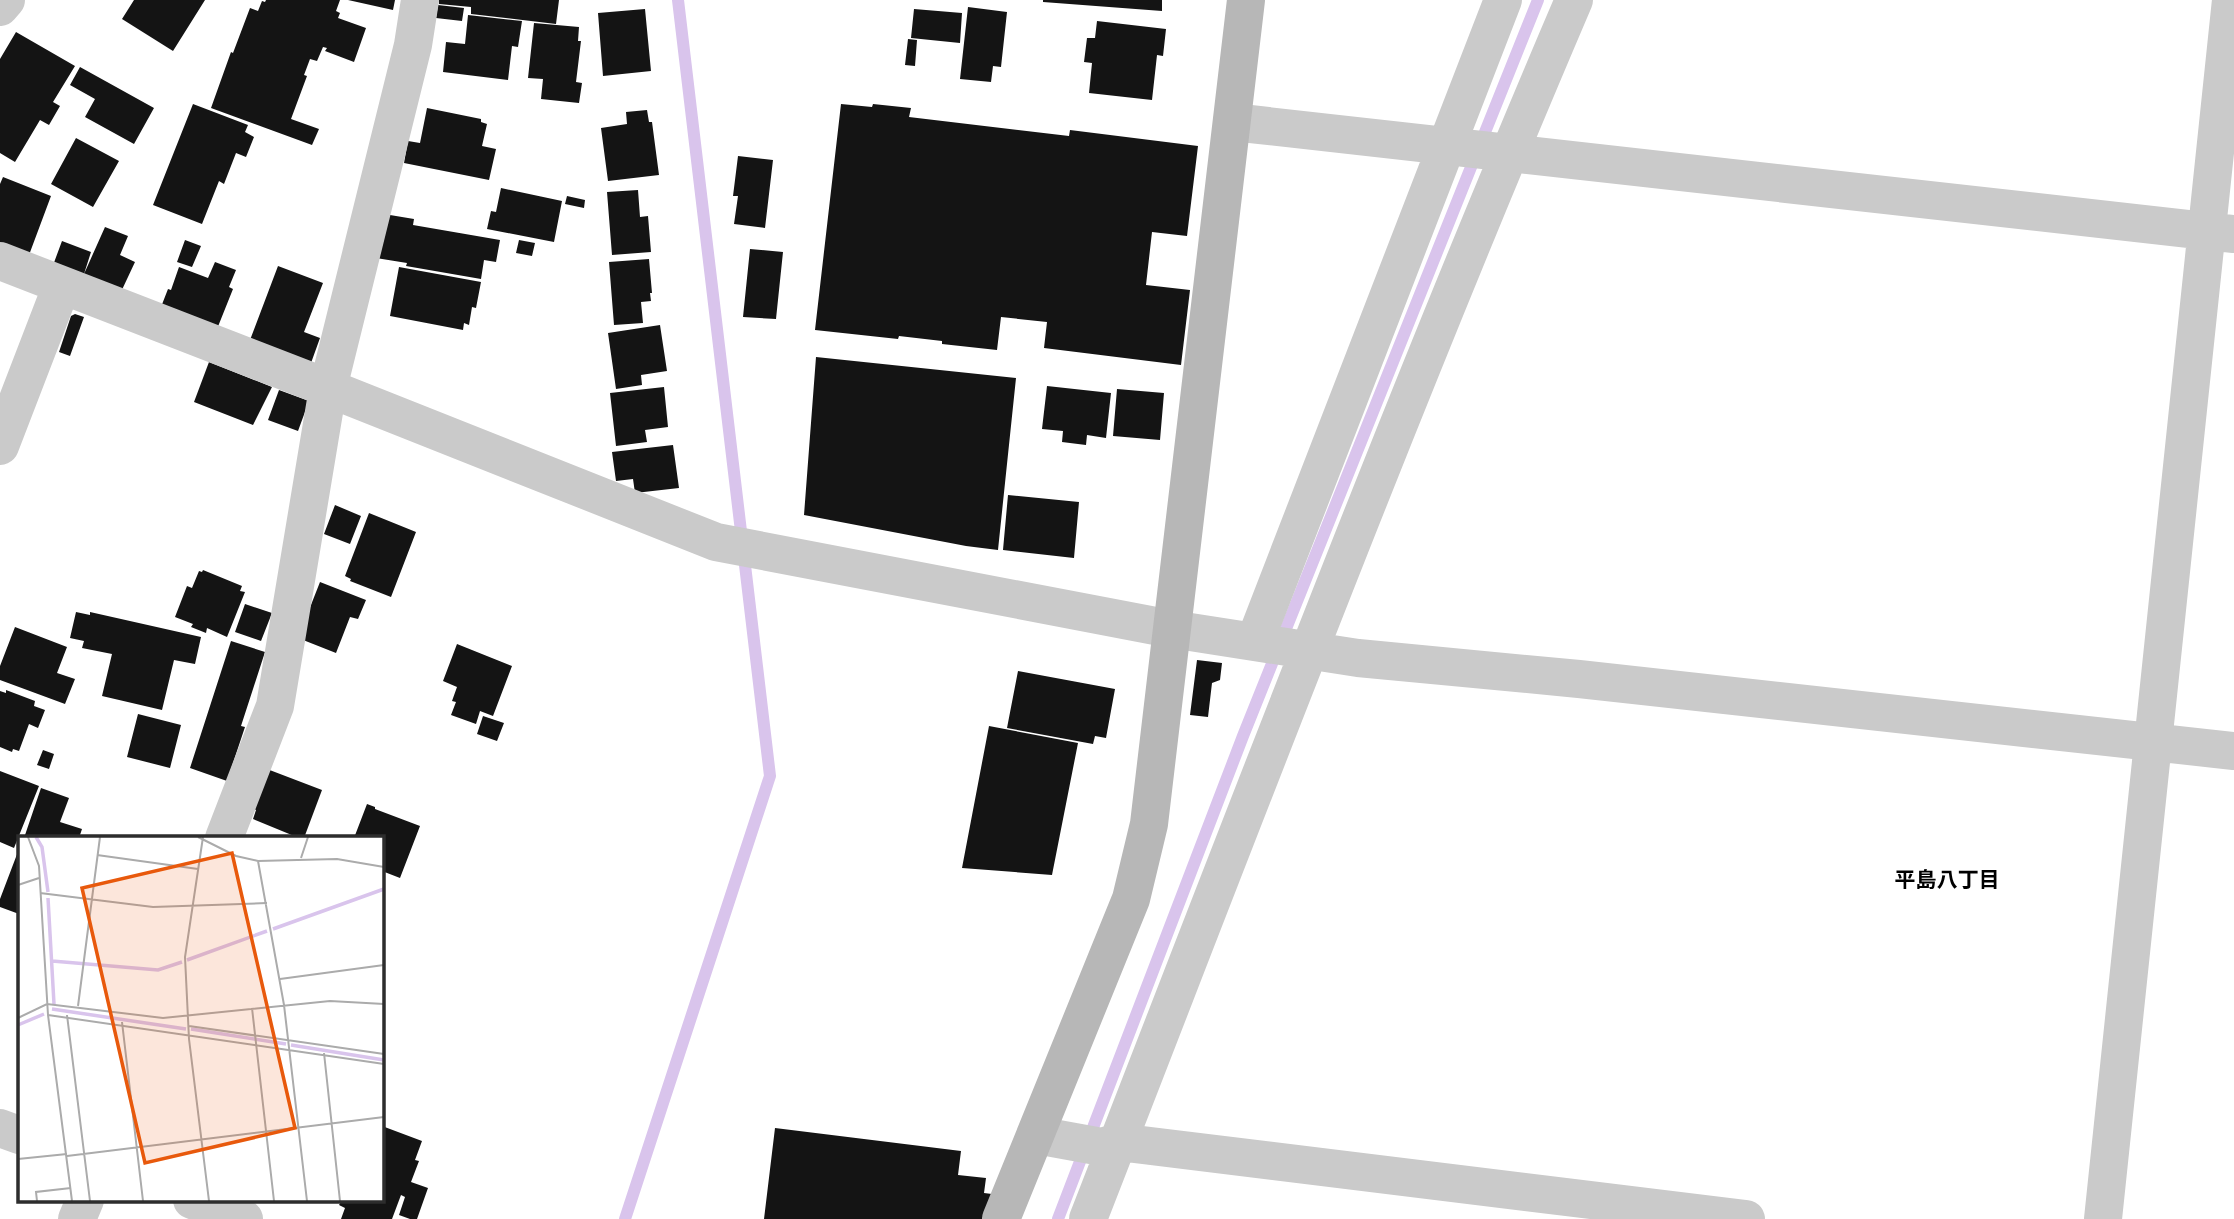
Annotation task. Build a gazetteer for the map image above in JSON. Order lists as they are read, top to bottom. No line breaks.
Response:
{"districts":["平島八丁目"]}
